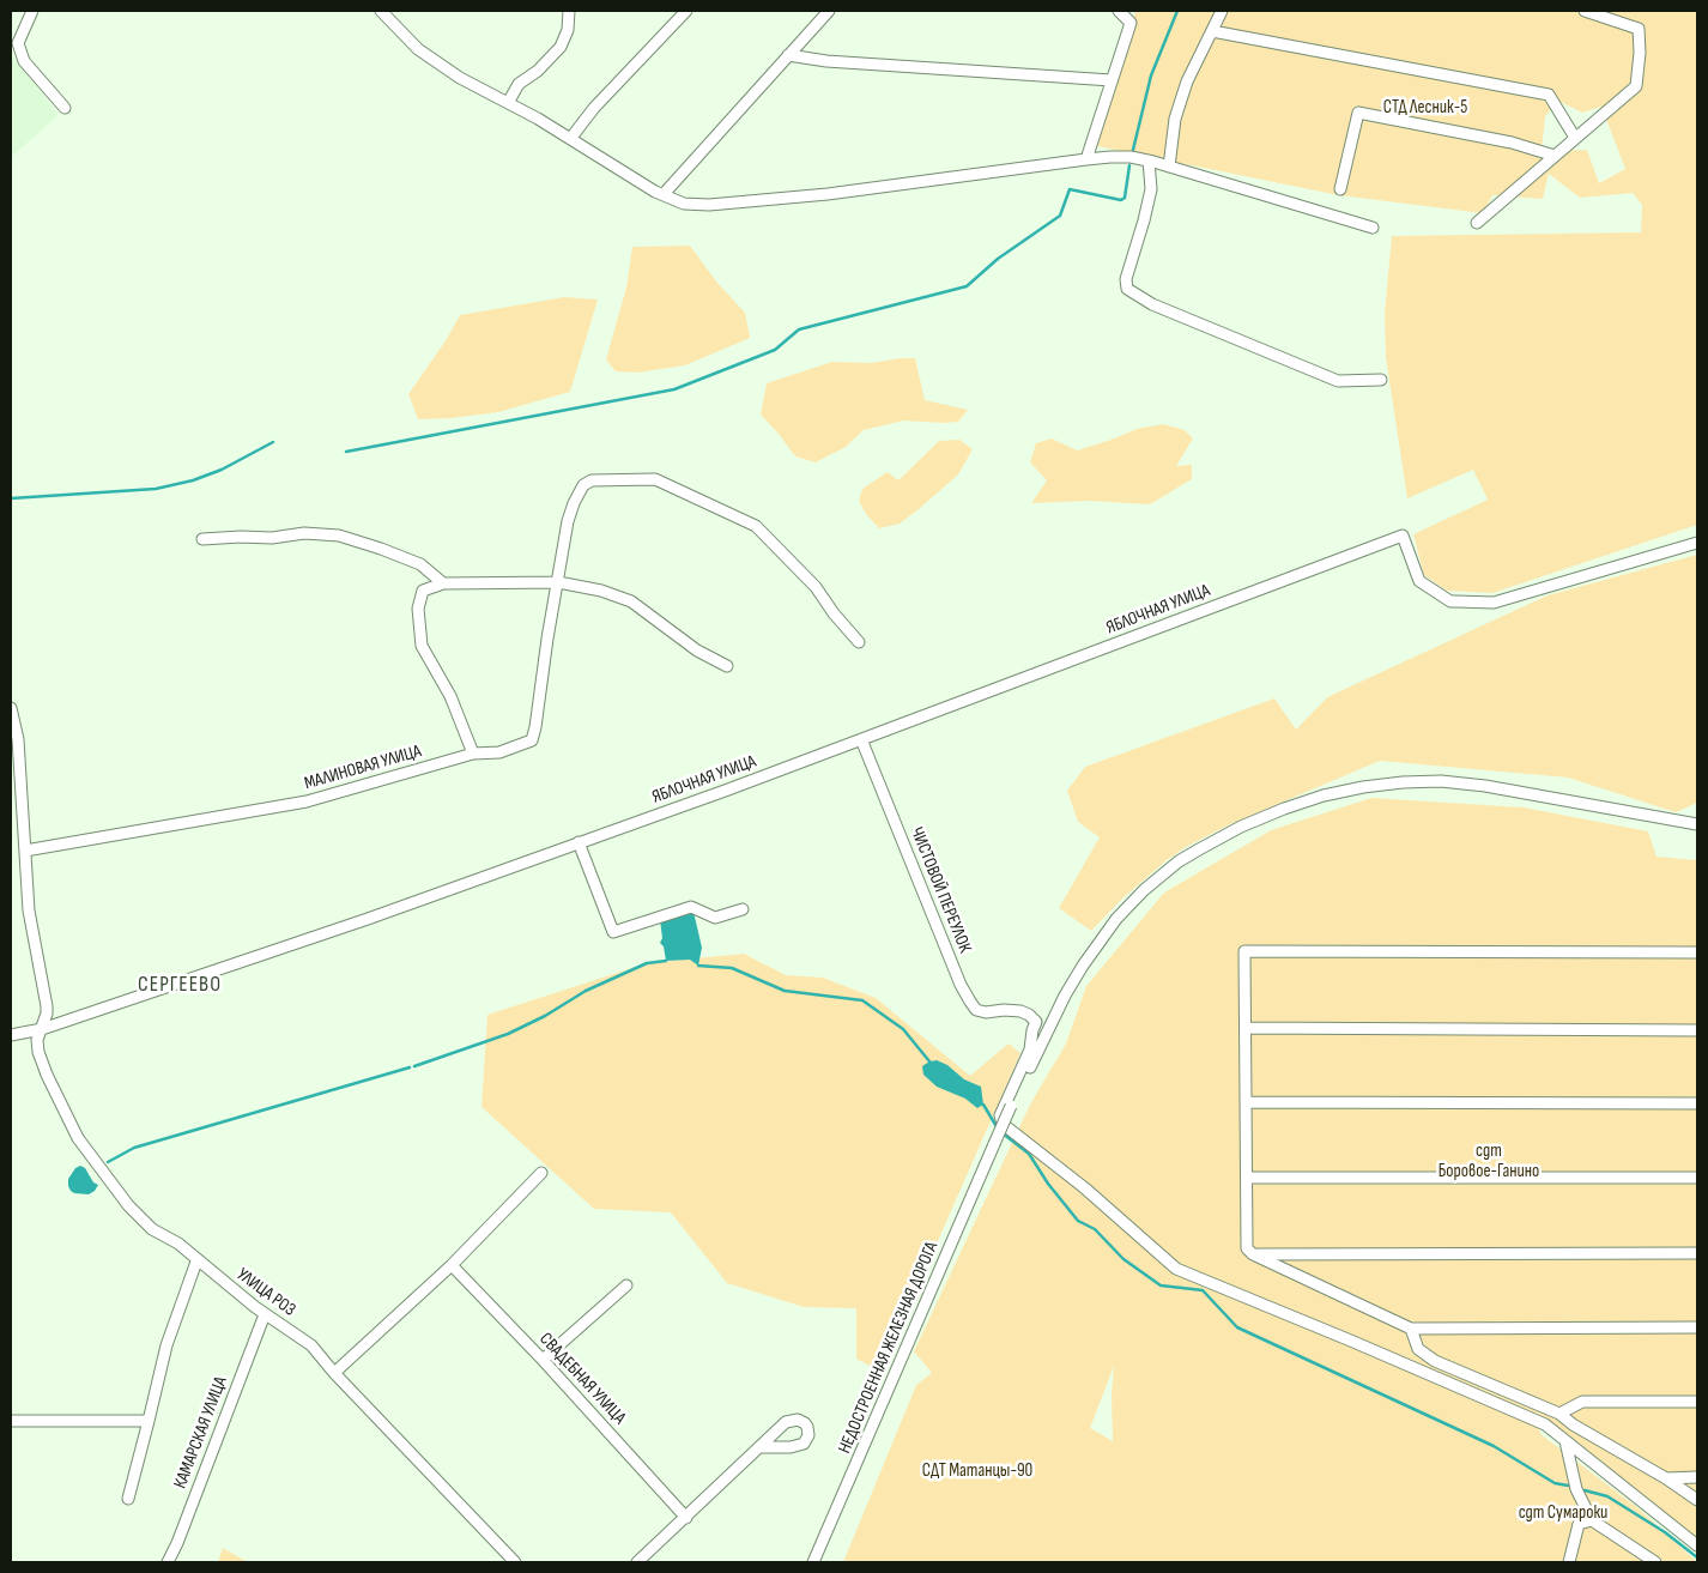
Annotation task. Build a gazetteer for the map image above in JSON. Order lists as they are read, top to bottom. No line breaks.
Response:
{"streets":{"street":["ЯБЛОЧНАЯ УЛИЦА","МАЛИНОВАЯ УЛИЦА","ЧИСТОВОЙ ПЕРЕУЛОК","УЛИЦА РОЗ","НЕДОСТРОЕННАЯ ЖЕЛЕЗНАЯ ДОРОГА","СВАДЕБНАЯ УЛИЦА","КАМАРСКАЯ УЛИЦА"]},"crossings":[["ЯБЛОЧНАЯ УЛИЦА","ЧИСТОВОЙ ПЕРЕУЛОК"],["ЯБЛОЧНАЯ УЛИЦА","УЛИЦА РОЗ"],["МАЛИНОВАЯ УЛИЦА","УЛИЦА РОЗ"],["УЛИЦА РОЗ","КАМАРСКАЯ УЛИЦА"]],"districts":["СЕРГЕЕВО"],"parks":["СТД Лесник-5","сдт Боровое-Ганино","СДТ Матанцы-90","сдт Сумароки"]}
